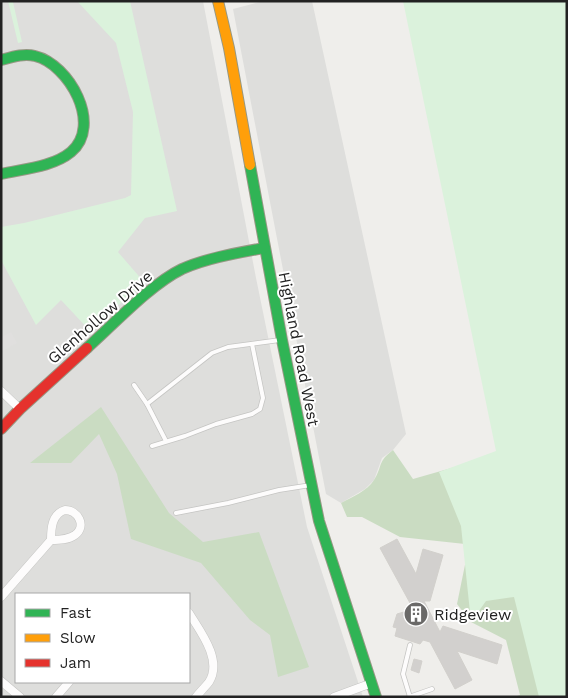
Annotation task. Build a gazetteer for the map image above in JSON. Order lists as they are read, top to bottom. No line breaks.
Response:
{"streets":{"street":["Glenhollow Drive","Highland Road West"]},"crossings":[["Glenhollow Drive","Highland Road West"]],"places":{"building":["Ridgeview"]},"legend":["Fast","Slow","Jam"]}
